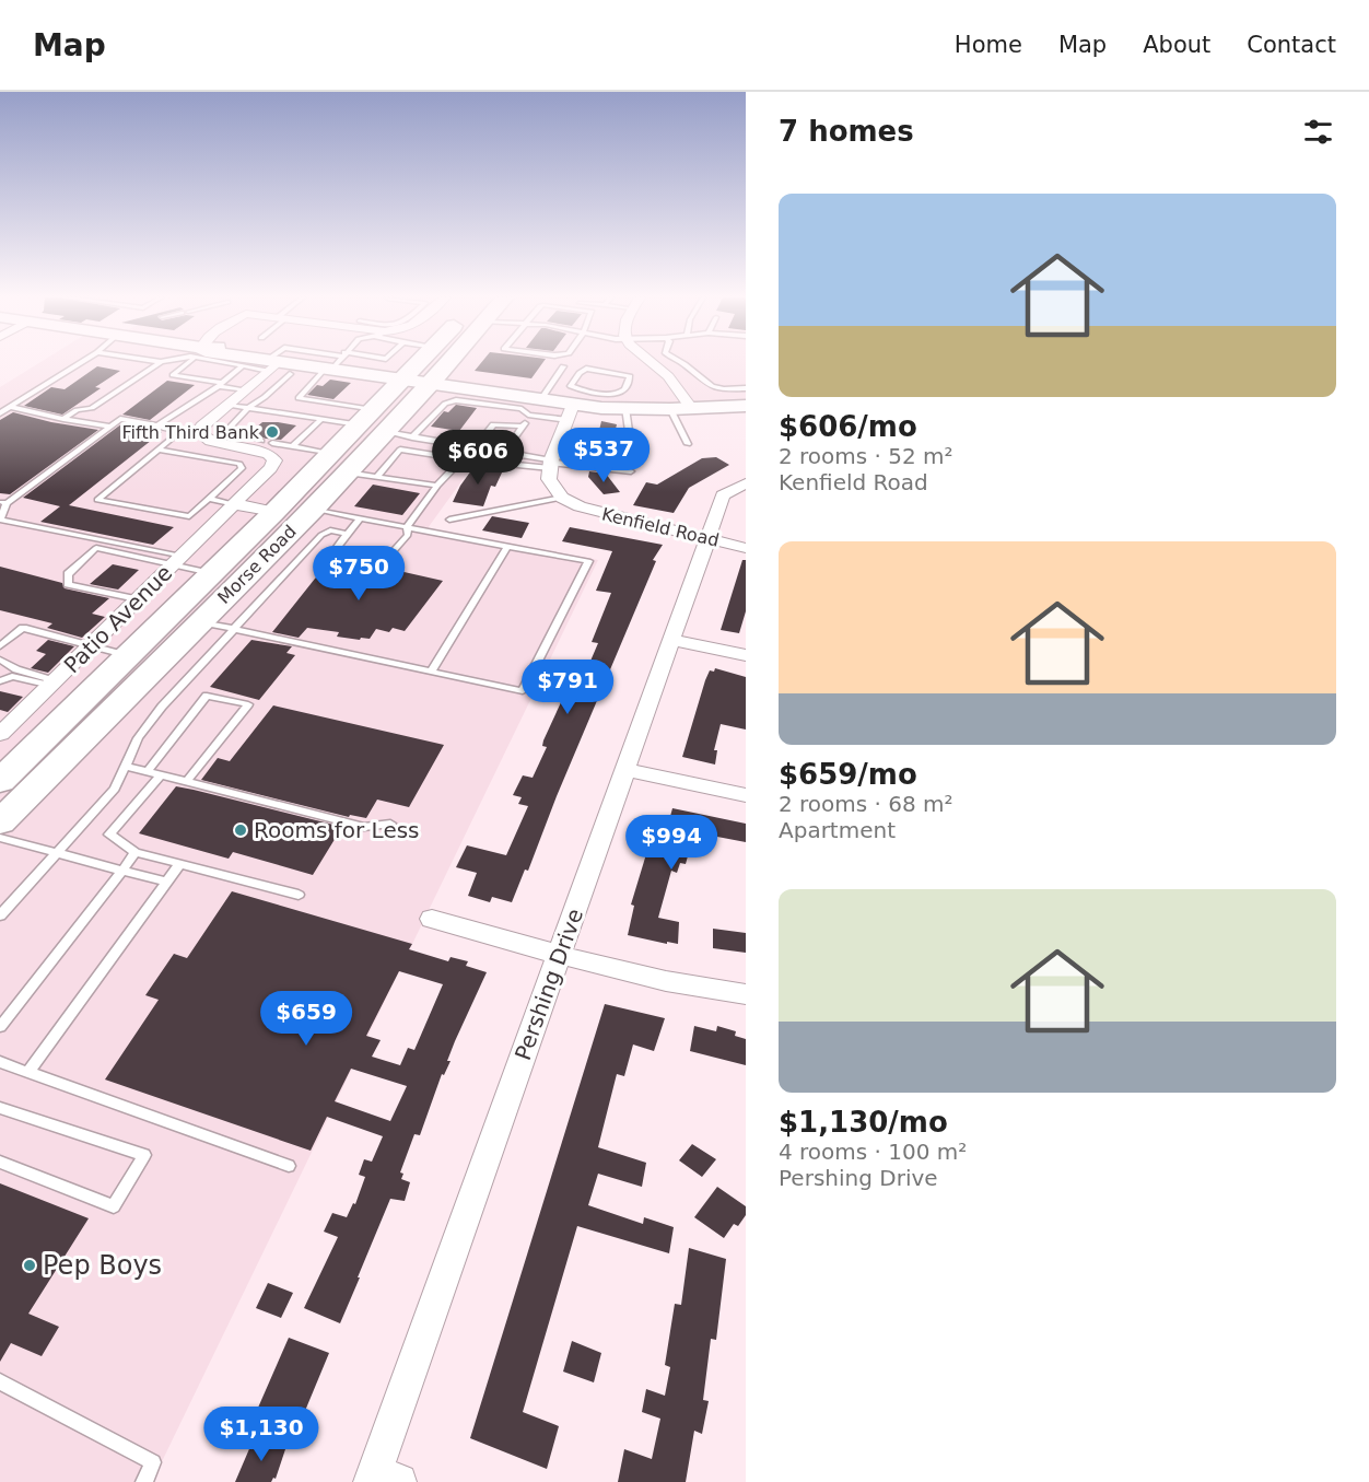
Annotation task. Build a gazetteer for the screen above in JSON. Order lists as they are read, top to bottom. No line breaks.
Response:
{"streets":{"main road":["Morse Road"],"street":["Kenfield Road","Patio Avenue","Pershing Drive"]},"crossings":[["Kenfield Road","Pershing Drive"]],"places":["Fifth Third Bank","Rooms for Less","Pep Boys"],"page":{"header":"Map","nav":["Home","Map","About","Contact"],"heading":"7 homes","list":[{"name":"$606/mo","note":"2 rooms · 52 m² · Kenfield Road"},{"name":"$659/mo","note":"2 rooms · 68 m² · Apartment"},{"name":"$1,130/mo","note":"4 rooms · 100 m² · Pershing Drive"}],"price":["$537","$606","$750","$791","$994","$659","$1,130"]}}
